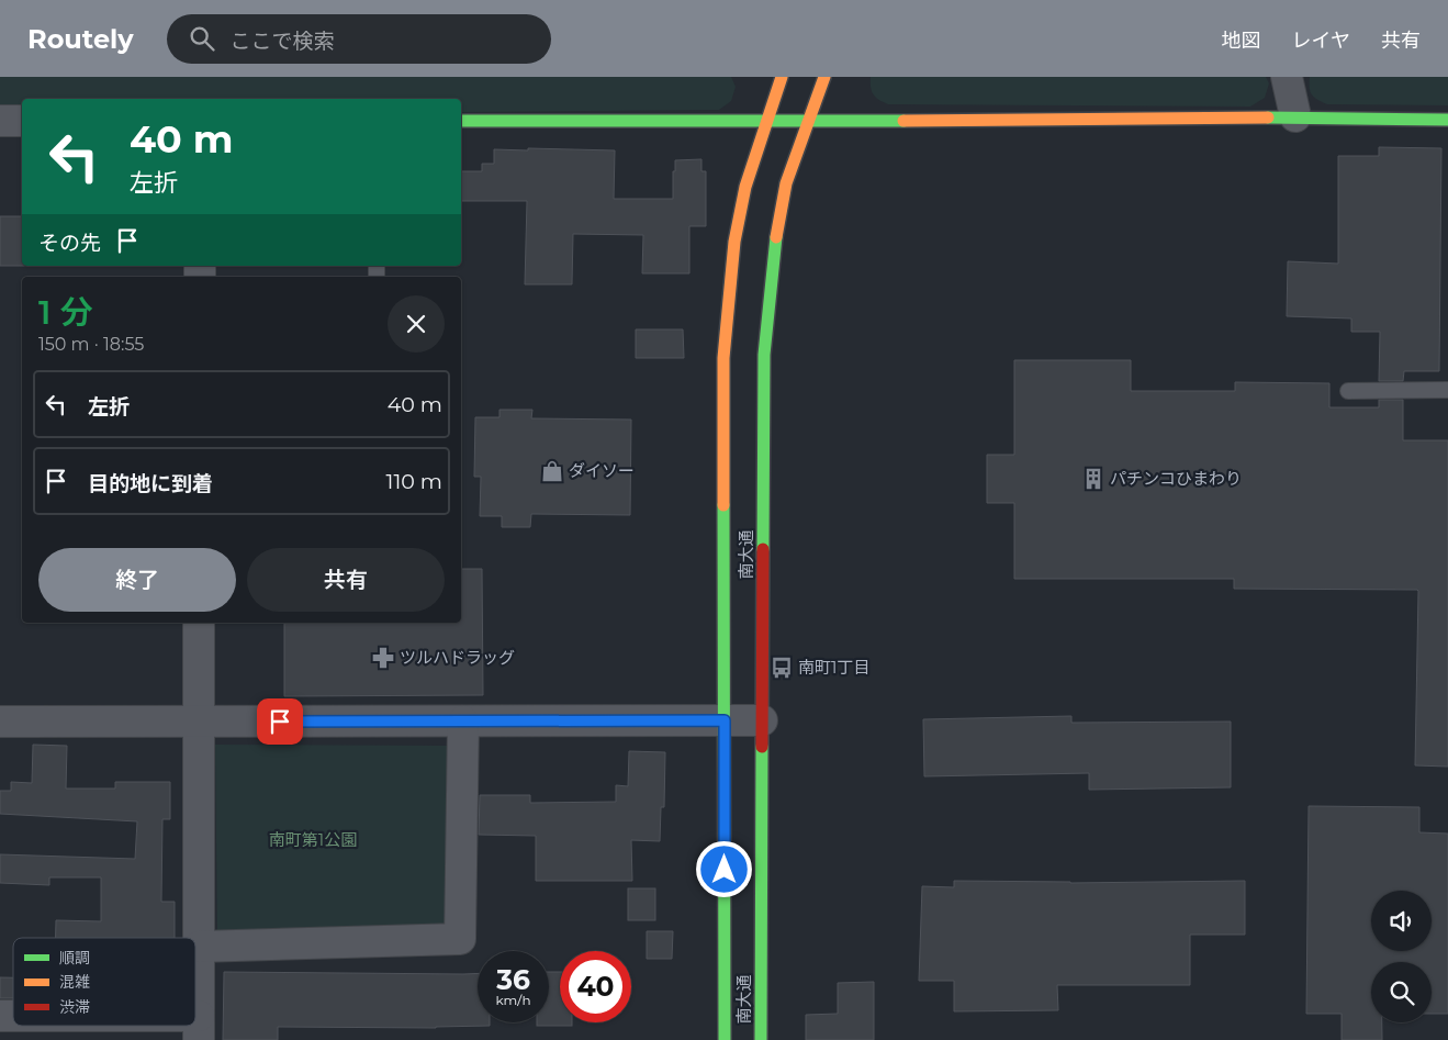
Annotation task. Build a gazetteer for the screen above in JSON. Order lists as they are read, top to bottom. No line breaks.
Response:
{"streets":{"street":["南大通"]},"parks":["南町第1公園"],"places":{"shop":["ダイソー"],"building":["パチンコひまわり"],"pharmacy":["ツルハドラッグ"],"bus stop":["南町1丁目"]},"legend":["順調","混雑","渋滞"],"page":{"header":"Routely","search":"ここで検索","nav":["地図","レイヤ","共有"],"turn":["40 m","左折"],"then":"その先","heading":["1 分","150 m · 18:55"],"list":[{"name":"左折","value":"40 m"},{"name":"目的地に到着","value":"110 m"}],"buttons":["終了","共有"],"speed":"36 km/h","limit":"40"}}
